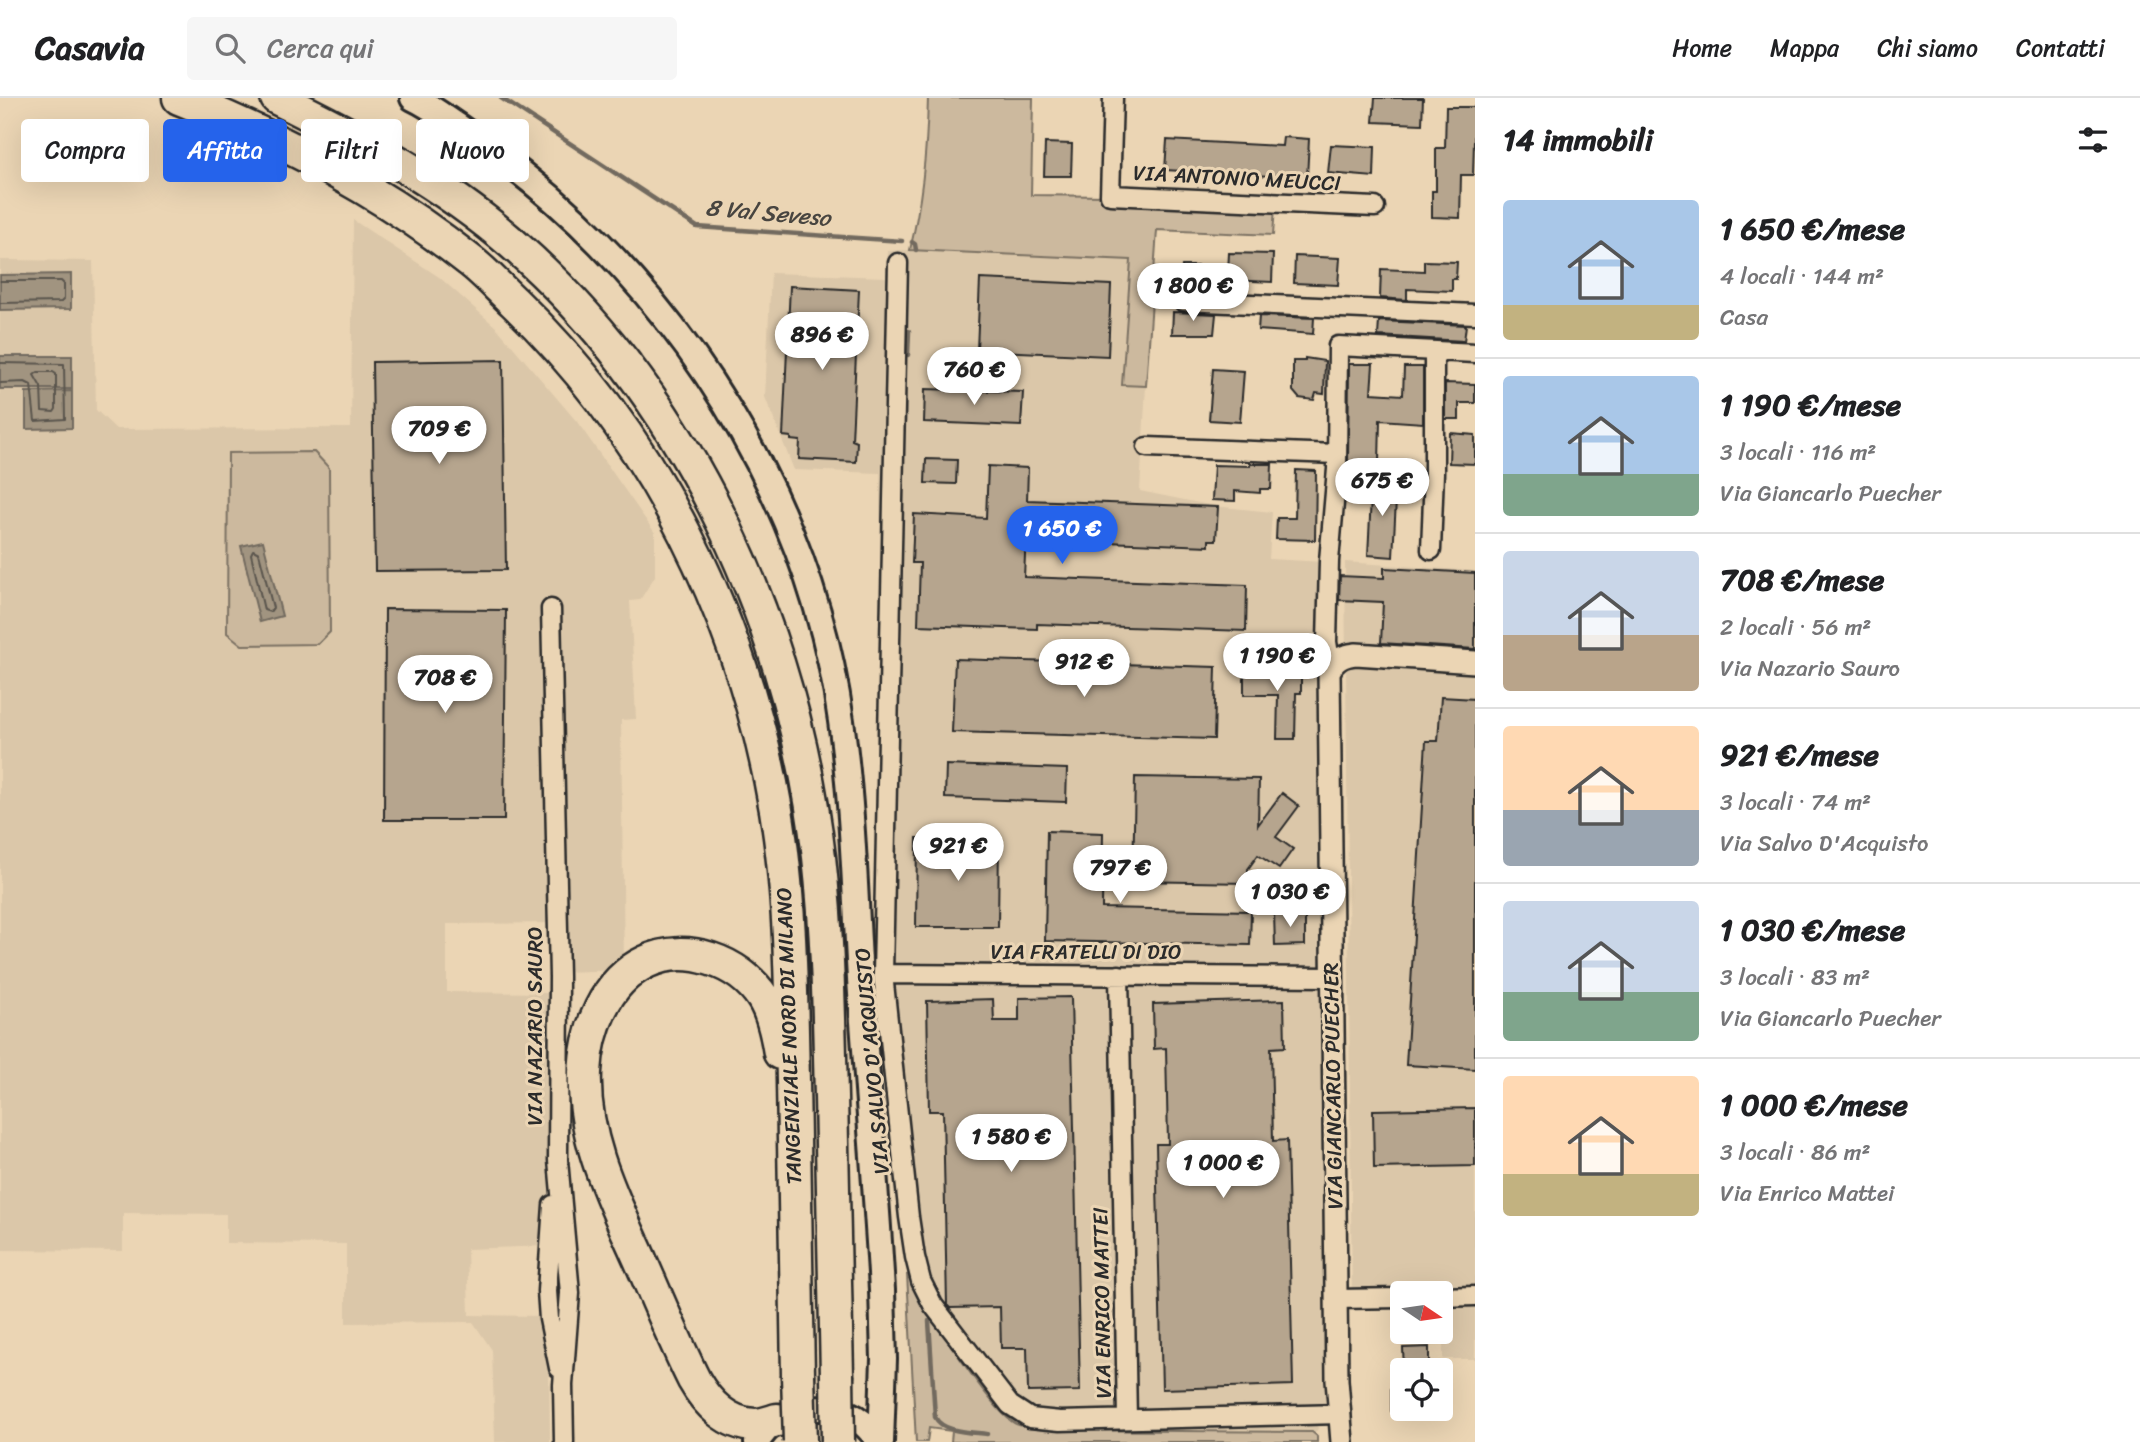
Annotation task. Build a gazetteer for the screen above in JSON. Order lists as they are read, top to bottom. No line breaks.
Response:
{"streets":{"highway":["TANGENZIALE NORD DI MILANO"],"street":["VIA ANTONIO MEUCCI","VIA FRATELLI DI DIO","VIA NAZARIO SAURO","VIA SALVO D'ACQUISTO","VIA GIANCARLO PUECHER","VIA ENRICO MATTEI"]},"crossings":[["VIA FRATELLI DI DIO","VIA SALVO D'ACQUISTO"],["VIA FRATELLI DI DIO","VIA GIANCARLO PUECHER"],["VIA FRATELLI DI DIO","VIA ENRICO MATTEI"],["VIA SALVO D'ACQUISTO","VIA GIANCARLO PUECHER"],["VIA SALVO D'ACQUISTO","VIA ENRICO MATTEI"]],"water":["8 Val Seveso"],"north":"right","page":{"header":"Casavia","search":"Cerca qui","nav":["Home","Mappa","Chi siamo","Contatti"],"heading":"14 immobili","chip":["Compra","Affitta","Filtri","Nuovo"],"list":[{"name":"1 650 €/mese","note":"4 locali · 144 m² · Casa"},{"name":"1 190 €/mese","note":"3 locali · 116 m² · Via Giancarlo Puecher"},{"name":"708 €/mese","note":"2 locali · 56 m² · Via Nazario Sauro"},{"name":"921 €/mese","note":"3 locali · 74 m² · Via Salvo D'Acquisto"},{"name":"1 030 €/mese","note":"3 locali · 83 m² · Via Giancarlo Puecher"},{"name":"1 000 €/mese","note":"3 locali · 86 m² · Via Enrico Mattei"}],"price":["1 800 €","896 €","760 €","709 €","675 €","1 650 €","1 190 €","912 €","708 €","921 €","797 €","1 030 €","1 580 €","1 000 €"]}}
